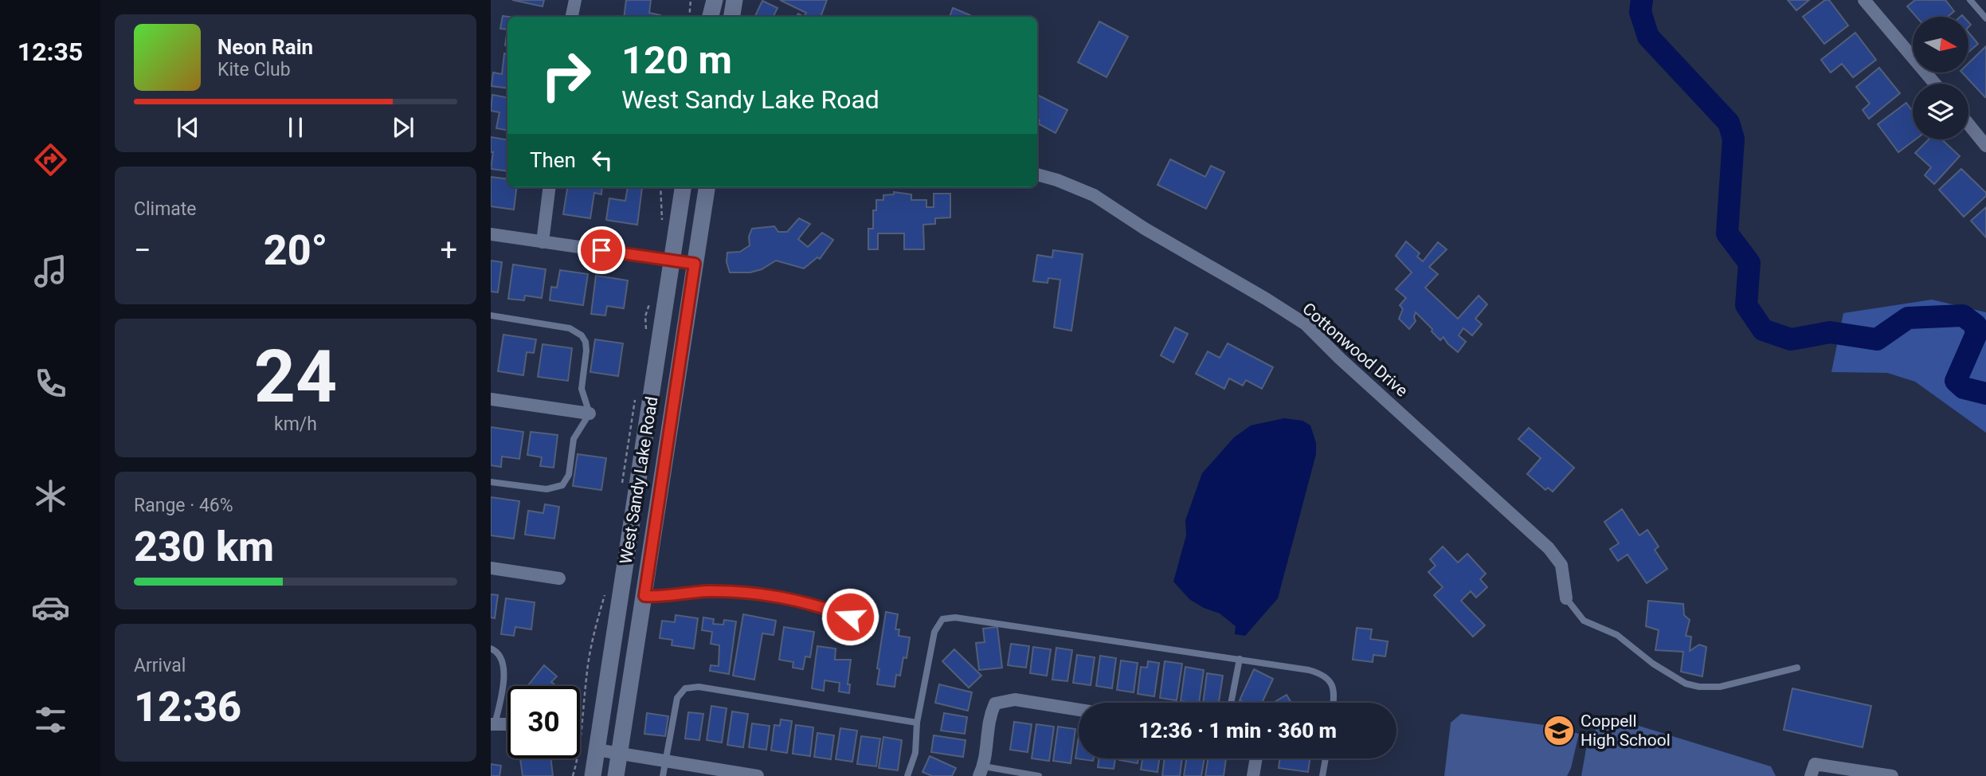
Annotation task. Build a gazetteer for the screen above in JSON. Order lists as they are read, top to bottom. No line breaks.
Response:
{"streets":{"main road":["West Sandy Lake Road"],"street":["Cottonwood Drive"]},"places":{"school or university":["Coppell High School"]},"north":"right","page":{"tabs":"12:35","turn":["120 m","West Sandy Lake Road"],"song":["Neon Rain","Kite Club"],"then":"Then","tile":["Climate",["24","km/h"],["Range · 46%","230 km"],["Arrival","12:36"]],"heat":["−","20°","+"],"limit":"30","trip":"12:36 · 1 min · 360 m"}}
